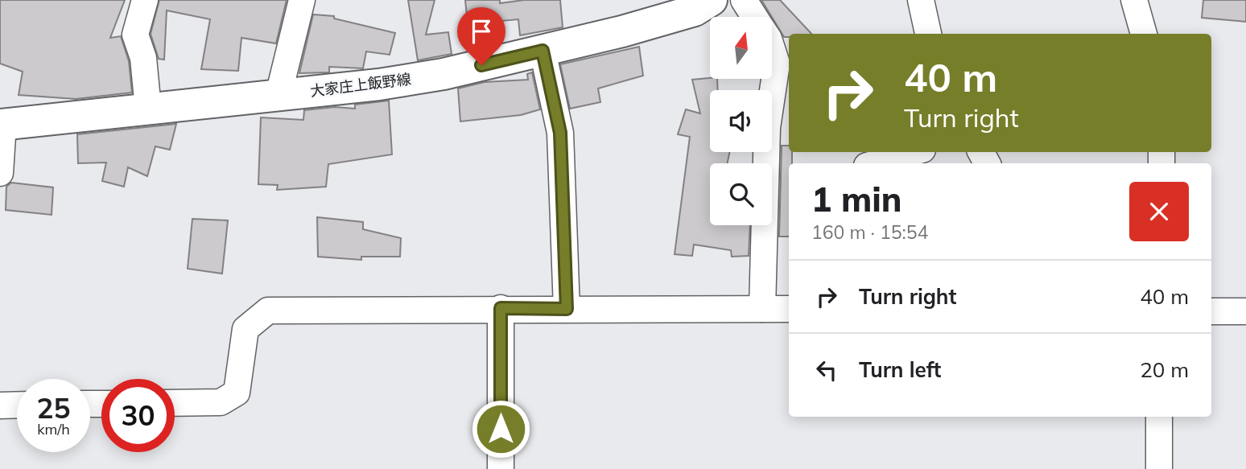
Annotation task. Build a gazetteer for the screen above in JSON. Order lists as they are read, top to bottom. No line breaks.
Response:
{"streets":{"main road":["大家庄上飯野線"]},"north":"top","page":{"turn":["40 m","Turn right"],"heading":["1 min","160 m · 15:54"],"list":[{"name":"Turn right","value":"40 m"},{"name":"Turn left","value":"20 m"}],"speed":"25 km/h","limit":"30"}}
